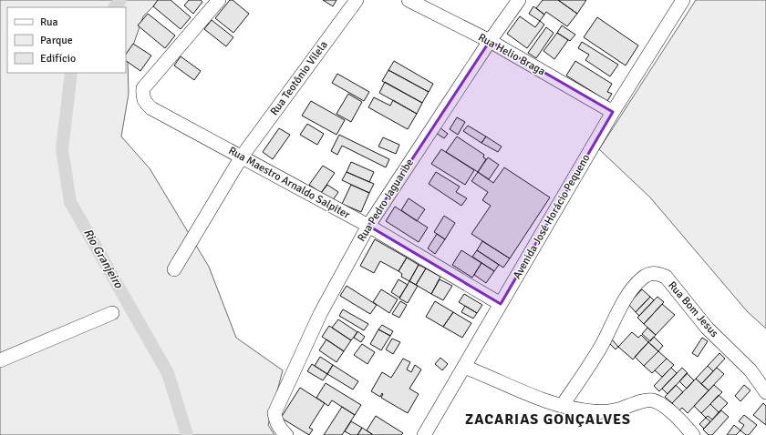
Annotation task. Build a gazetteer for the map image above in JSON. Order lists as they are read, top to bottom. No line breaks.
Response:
{"streets":{"street":["Rua Helio Braga","Rua Teotônio Vilela","Rua Maestro Arnaldo Salpiter","Rua Pedro Jaguaribe","Avenida José Horácio Pequeno","Rua Bom Jesus"]},"crossings":[["Rua Helio Braga","Rua Pedro Jaguaribe"],["Rua Helio Braga","Avenida José Horácio Pequeno"],["Rua Teotônio Vilela","Rua Maestro Arnaldo Salpiter"],["Rua Maestro Arnaldo Salpiter","Rua Pedro Jaguaribe"],["Rua Maestro Arnaldo Salpiter","Avenida José Horácio Pequeno"]],"districts":["ZACARIAS GONÇALVES"],"water":["Rio Granjeiro"],"legend":["Rua","Parque","Edifício"]}
